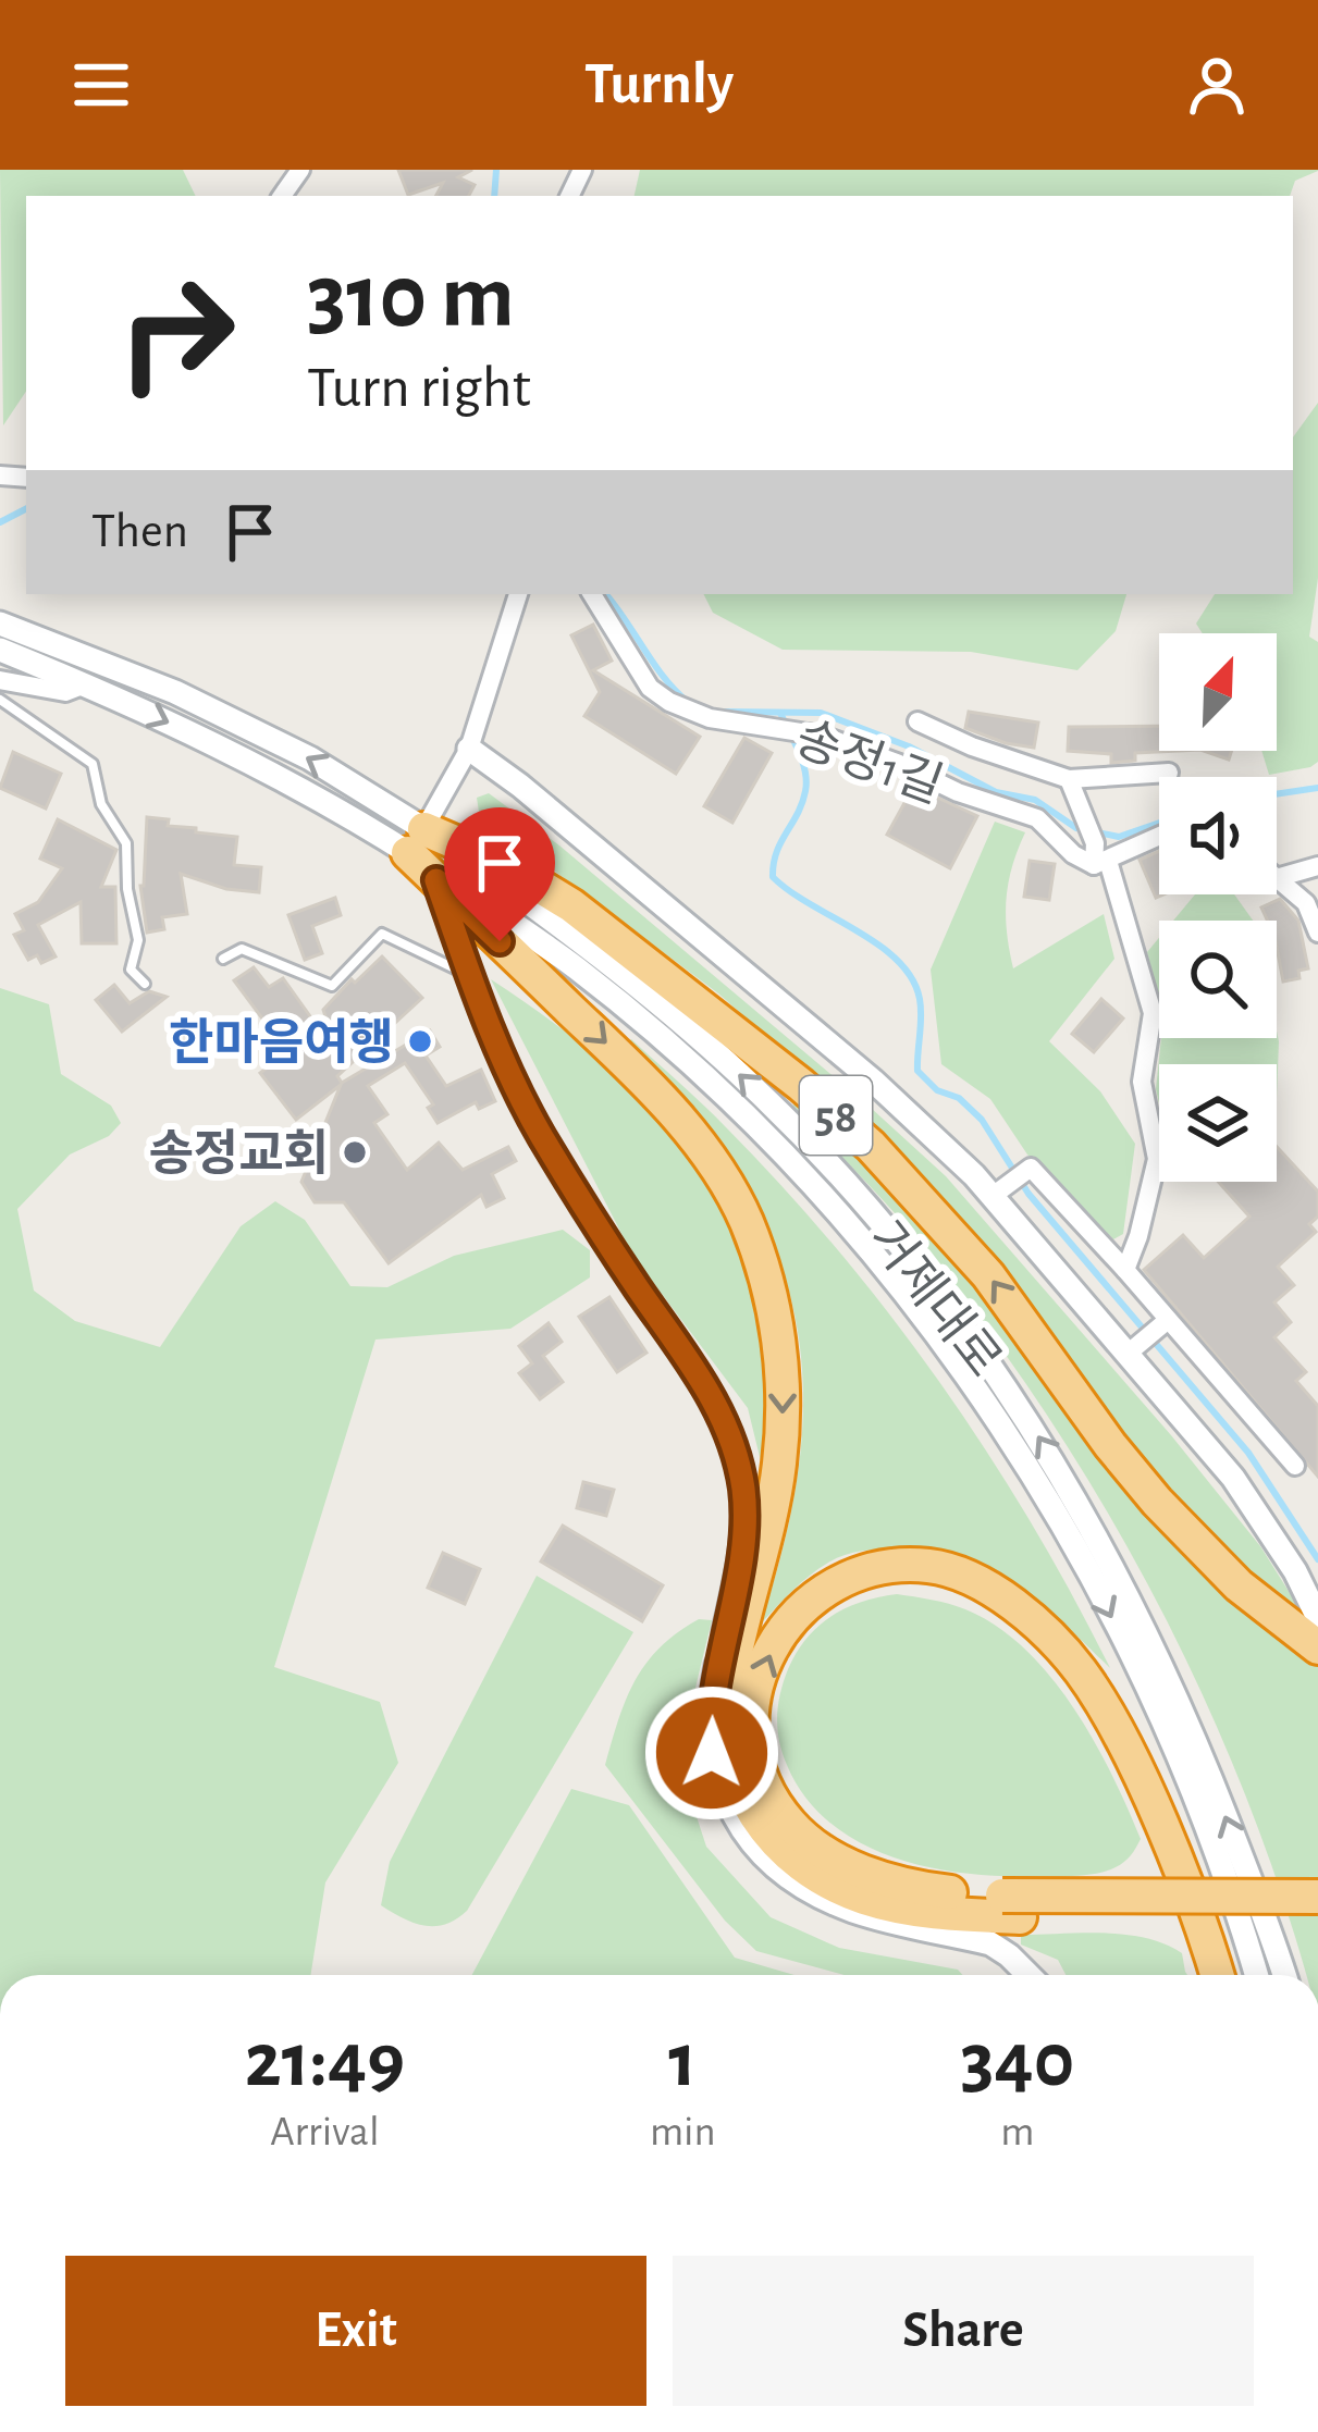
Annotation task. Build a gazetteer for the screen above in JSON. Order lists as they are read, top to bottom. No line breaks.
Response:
{"streets":{"highway":["58"],"street":["송정1길","거제대로"]},"crossings":[["58","거제대로"]],"places":["한마음여행","송정교회"],"north":"top right","page":{"header":"Turnly","turn":["310 m","Turn right"],"then":"Then","eta":["21:49","Arrival","1","min","340","m"],"buttons":["Exit","Share"]}}
